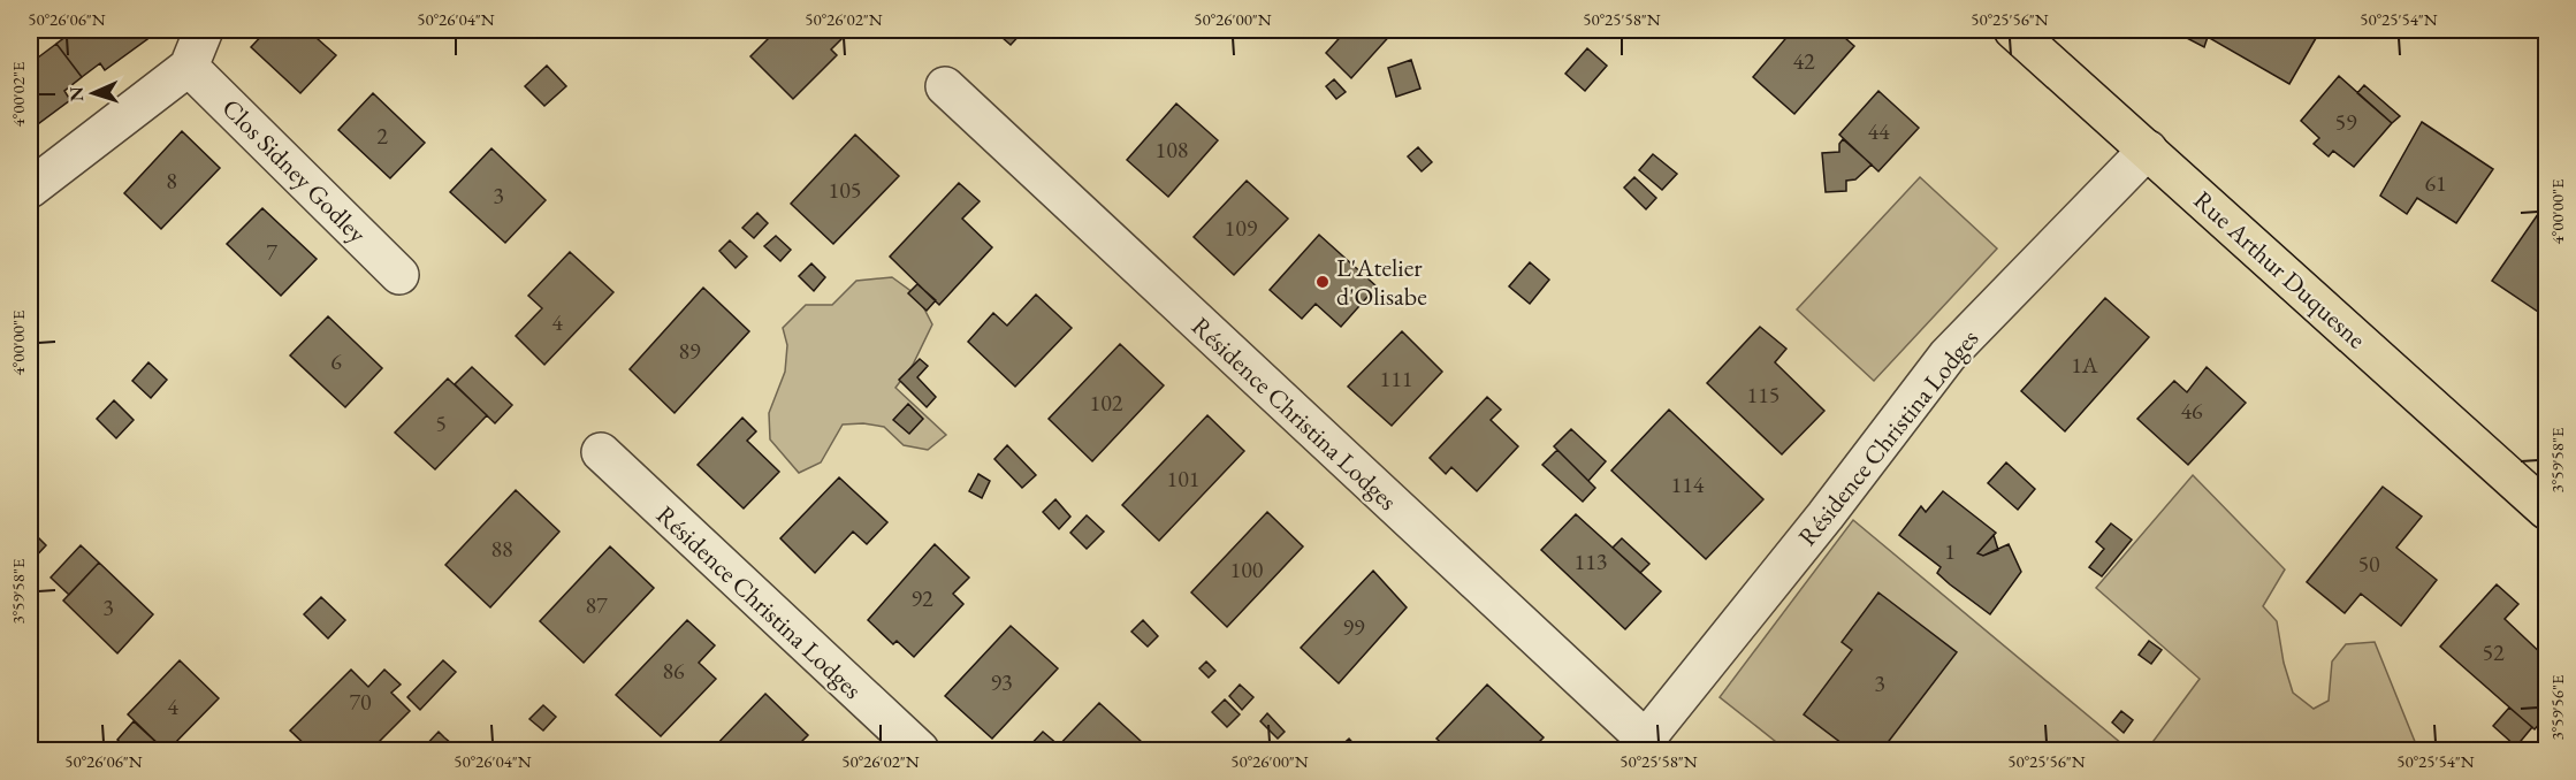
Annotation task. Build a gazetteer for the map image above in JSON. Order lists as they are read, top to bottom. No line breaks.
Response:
{"streets":{"main road":["Rue Arthur Duquesne"],"street":["Clos Sidney Godley","Résidence Christina Lodges"]},"crossings":[["Rue Arthur Duquesne","Résidence Christina Lodges"]],"places":["L'Atelier d'Olisabe"],"house_numbers":["42","59","44","2","108","8","61","105","3","109","7","4","89","6","1A","111","115","102","46","5","101","114","88","1","113","50","100","92","87","3","99","52","86","93","3","70","4"],"north":"left","coordinates":["50°26'06\"N","50°26'04\"N","50°26'02\"N","50°26'00\"N","50°25'58\"N","50°25'56\"N","50°25'54\"N","4°00'02\"E","4°00'00\"E","3°59'58\"E","3°59'56\"E"]}
